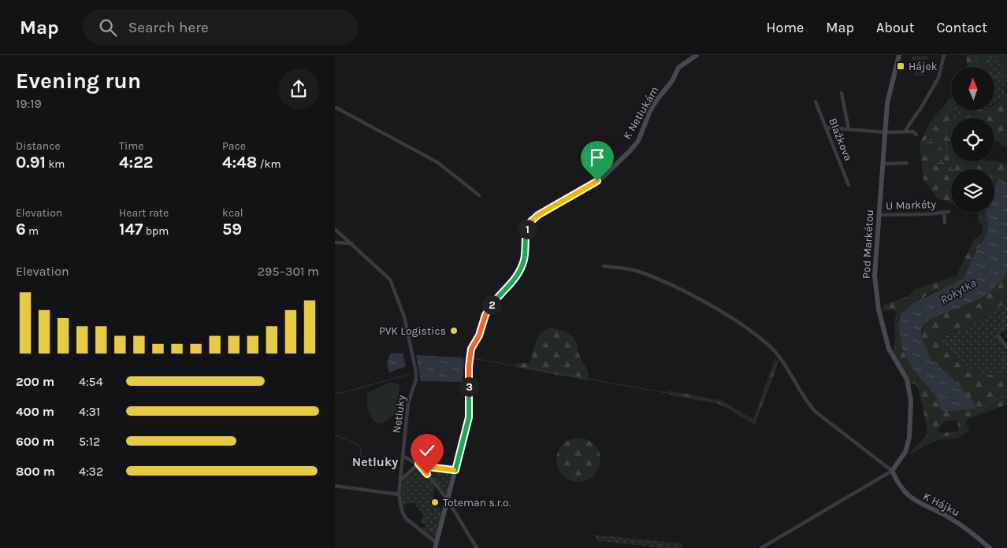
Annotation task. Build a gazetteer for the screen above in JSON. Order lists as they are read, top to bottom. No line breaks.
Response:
{"streets":{"street":["K Netlukám","Blažkova","U Markéty","Pod Markétou","Netluky","K Hájku"]},"crossings":[["K Netlukám","Netluky"],["U Markéty","Pod Markétou"],["Pod Markétou","K Hájku"]],"districts":["Netluky"],"water":["Rokytka"],"places":{"transit":["Hájek"],"other":["PVK Logistics","Toteman s.r.o."]},"north":"top","page":{"header":"Map","search":"Search here","nav":["Home","Map","About","Contact"],"heading":["Evening run","19:19"],"stats":[["Distance","0.91 km"],["Time","4:22"],["Pace","4:48 /km"],["Elevation","6 m"],["Heart rate","147 bpm"],["kcal","59"]],"pins":["1","2","3"],"chart":["Elevation","295–301 m"],"list":[{"name":"200 m","note":"4:54"},{"name":"400 m","note":"4:31"},{"name":"600 m","note":"5:12"},{"name":"800 m","note":"4:32"}]}}
